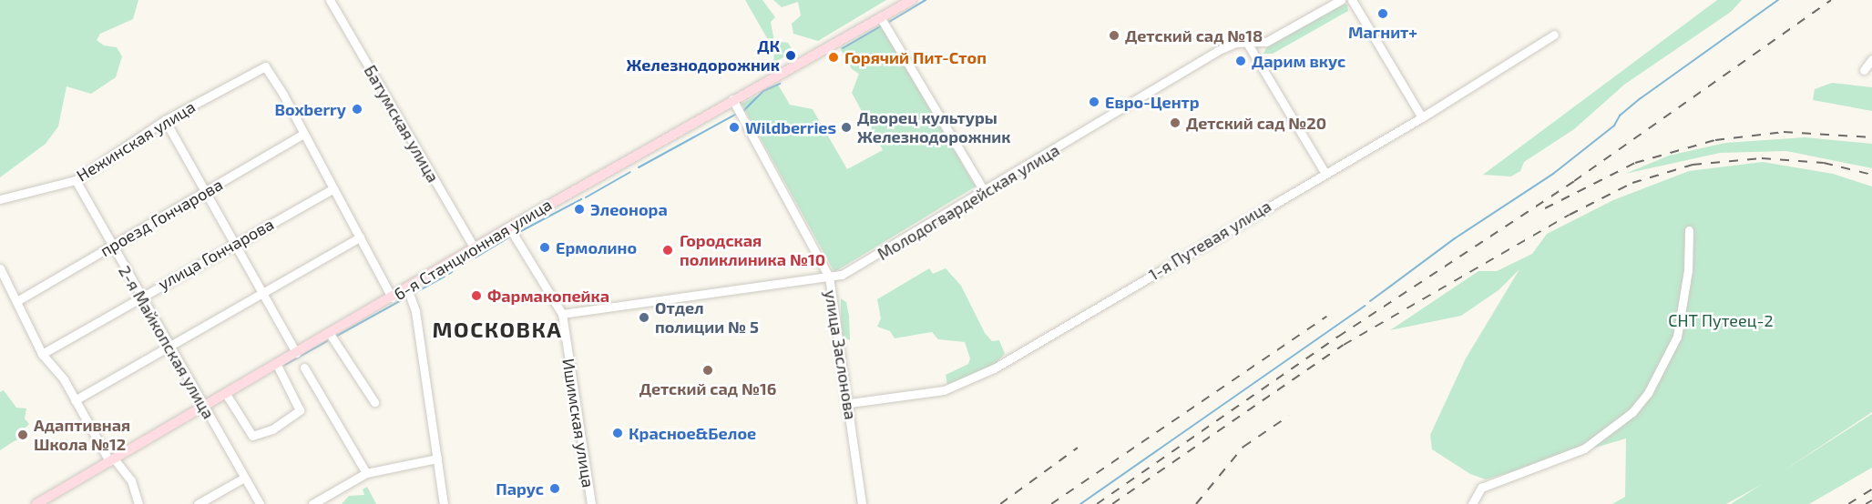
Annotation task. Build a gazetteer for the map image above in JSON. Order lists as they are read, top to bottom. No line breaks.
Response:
{"streets":{"main road":["6-я Станционная улица"],"street":["Батумская улица","Нежинская улица","Молодогвардейская улица","проезд Гончарова","1-я Путевая улица","улица Гончарова","2-я Майкопская улица","улица Заслонова","Ишимская улица"]},"crossings":[["Батумская улица","6-я Станционная улица"],["Нежинская улица","проезд Гончарова"],["Нежинская улица","2-я Майкопская улица"],["Молодогвардейская улица","улица Заслонова"],["Молодогвардейская улица","Ишимская улица"],["проезд Гончарова","2-я Майкопская улица"],["1-я Путевая улица","улица Заслонова"],["6-я Станционная улица","2-я Майкопская улица"],["6-я Станционная улица","улица Заслонова"],["6-я Станционная улица","Ишимская улица"],["улица Гончарова","2-я Майкопская улица"]],"districts":["МОСКОВКА"],"parks":["СНТ Путеец-2"],"places":["Магнит+","Детский сад №18","ДК Железнодорожник","Горячий Пит-Стоп","Дарим вкус","Евро-Центр","Boxberry","Детский сад №20","Wildberries","Дворец культуры Железнодорожник","Элеонора","Ермолино","Городская поликлиника №10","Фармакопейка","Отдел полиции № 5","Детский сад №16","Красное&Белое","Адаптивная Школа №12","Парус"]}
